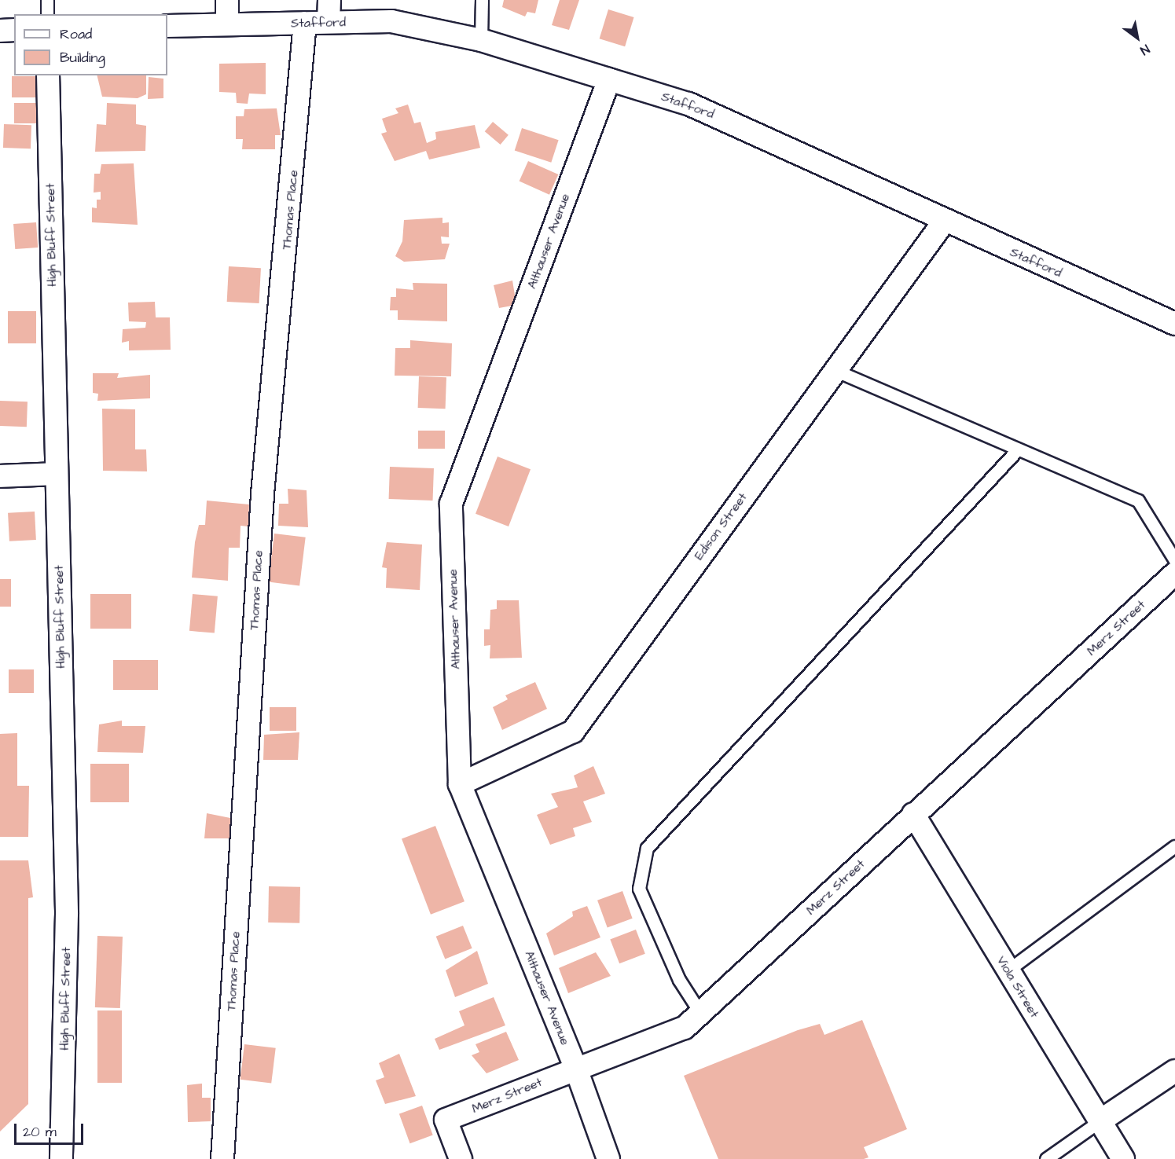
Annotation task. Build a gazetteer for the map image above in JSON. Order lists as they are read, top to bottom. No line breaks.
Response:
{"streets":{"street":["Stafford","Thomas Place","High Bluff Street","Althauser Avenue","Edison Street","Merz Street","Viola Street"]},"crossings":[["Stafford","Thomas Place"],["Stafford","Althauser Avenue"],["Stafford","Edison Street"],["Althauser Avenue","Edison Street"],["Althauser Avenue","Merz Street"],["Merz Street","Viola Street"]],"legend":["Road","Building"],"scale_bar":"20 m","north":"bottom right"}
